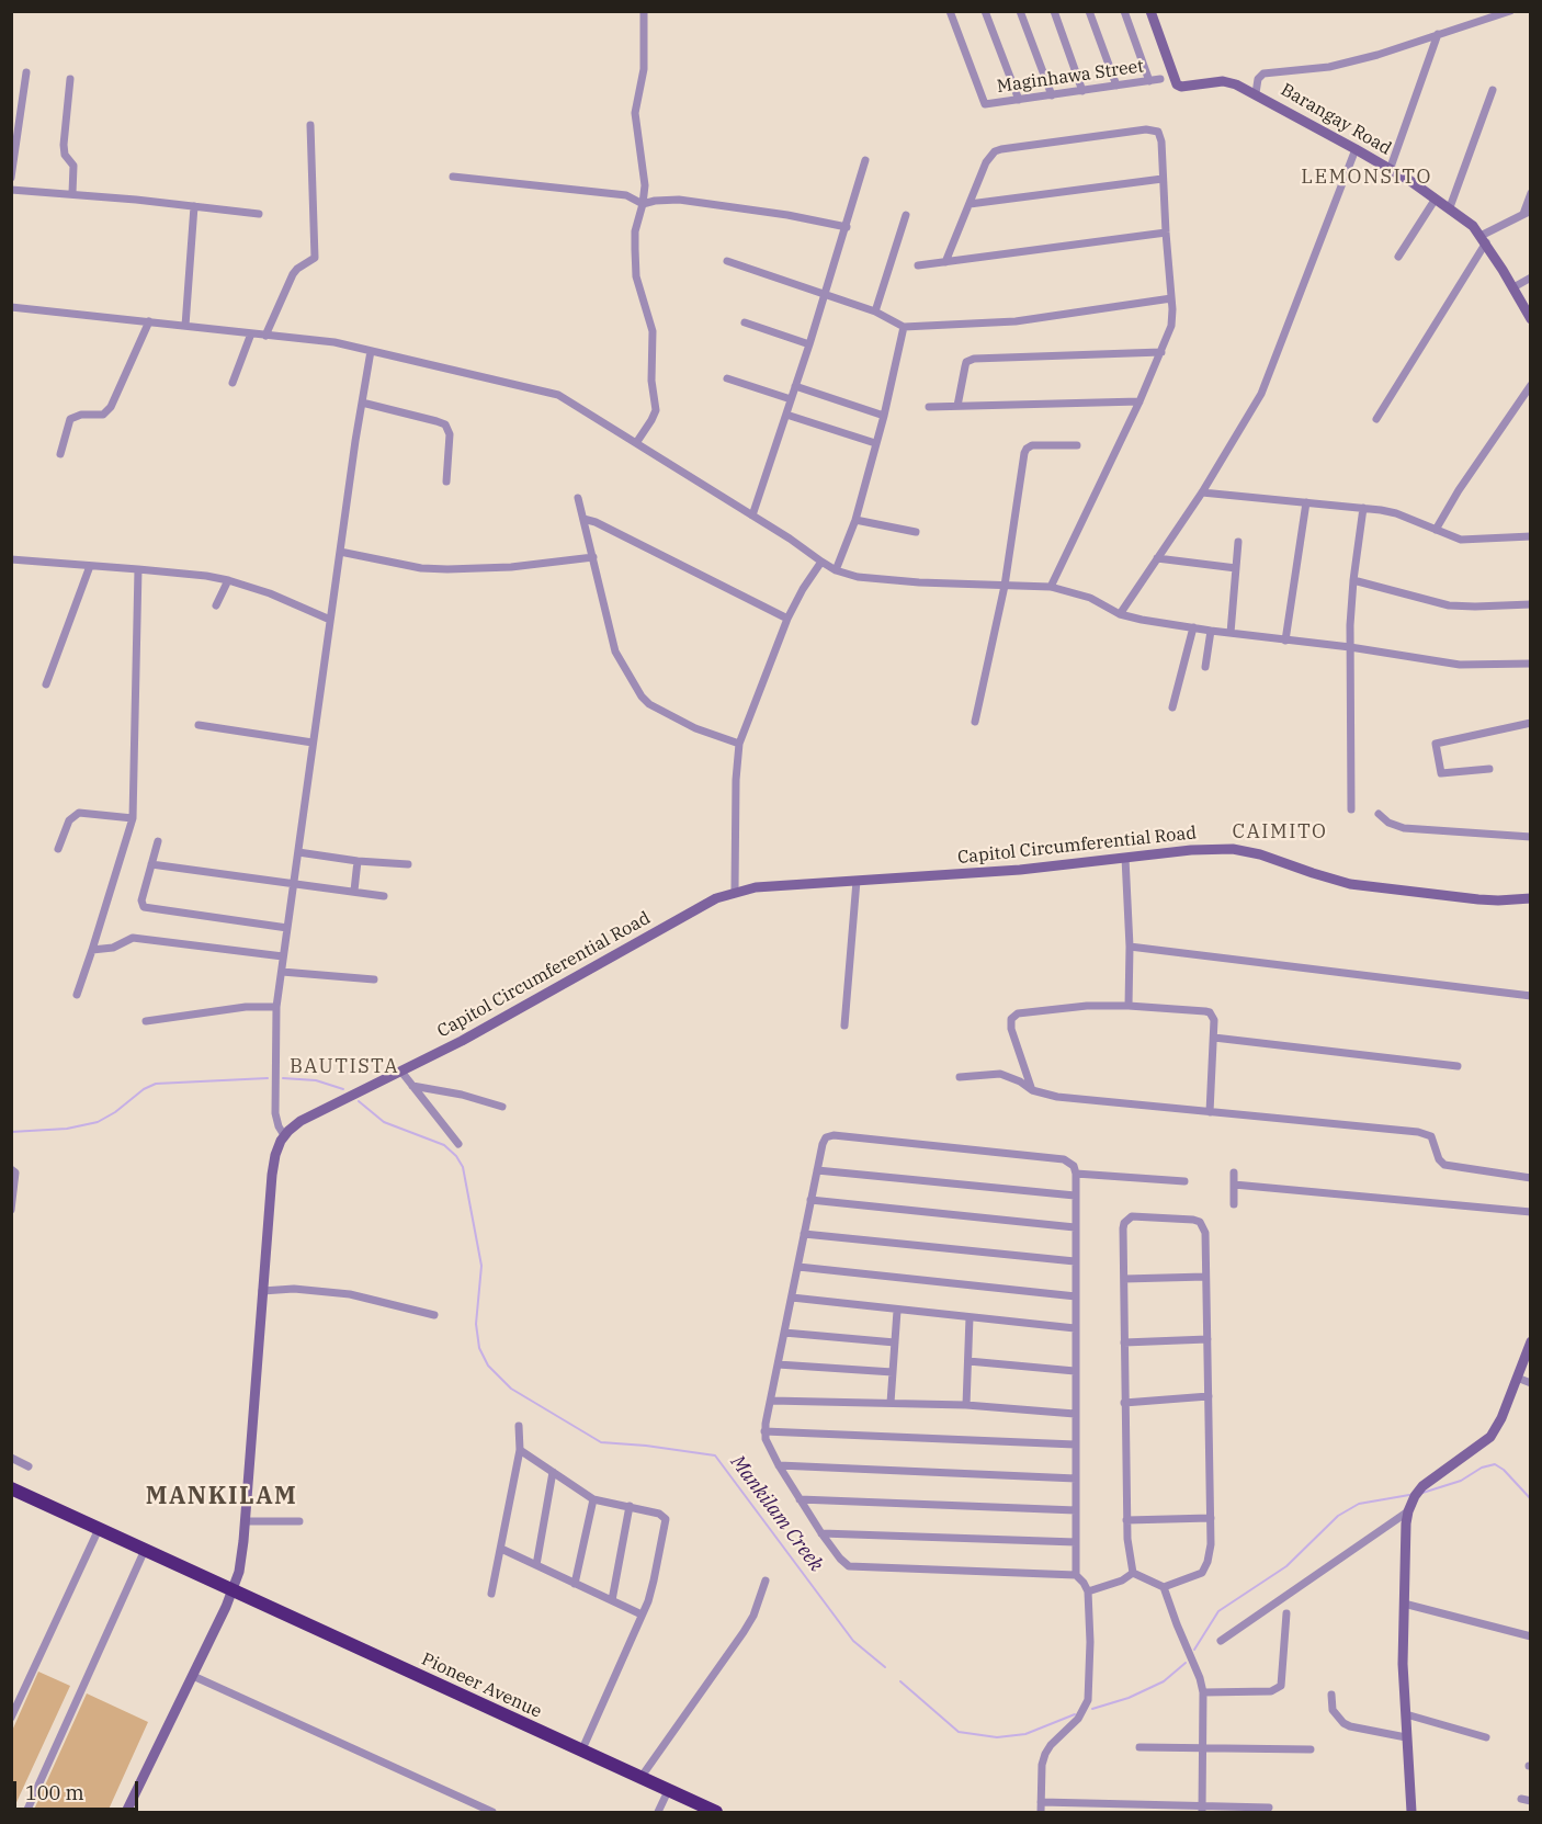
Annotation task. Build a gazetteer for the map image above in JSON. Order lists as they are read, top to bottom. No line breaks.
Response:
{"streets":{"highway":["Pioneer Avenue"],"main road":["Barangay Road","Capitol Circumferential Road"],"street":["Maginhawa Street"]},"districts":["LEMONSITO","CAIMITO","BAUTISTA","MANKILAM"],"water":["Mankilam Creek"],"scale_bar":"100 m"}
